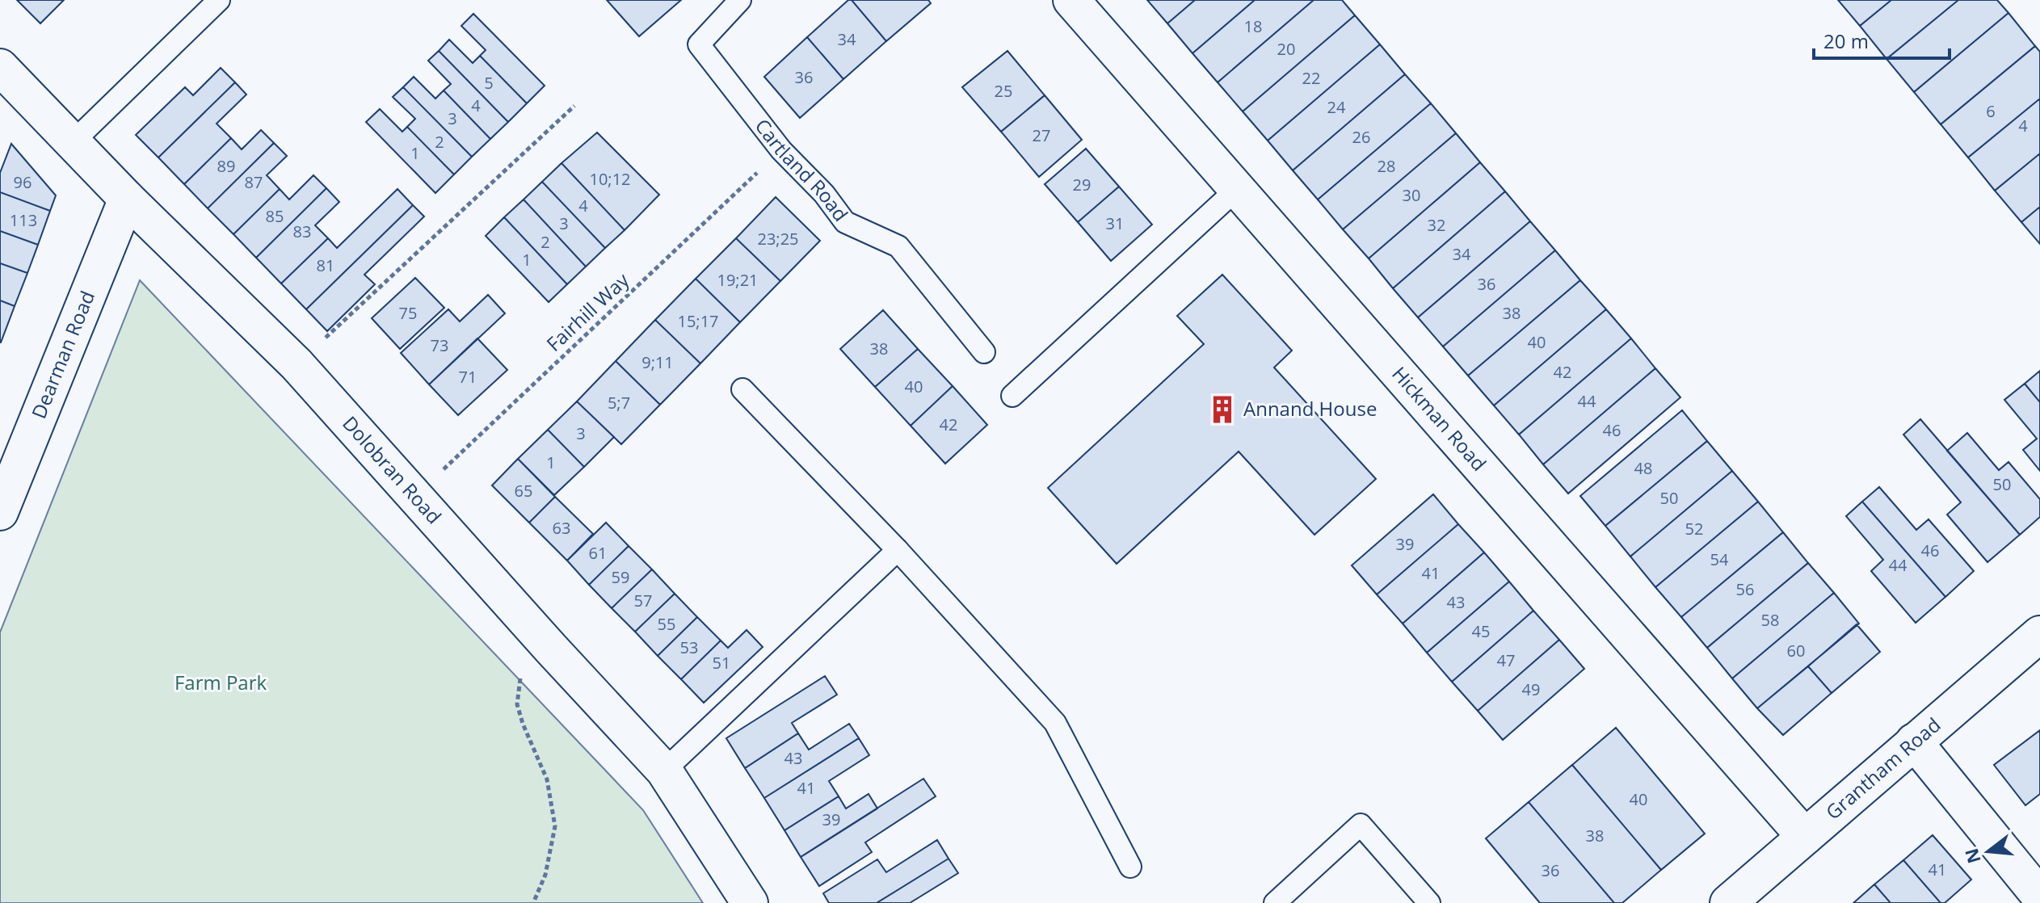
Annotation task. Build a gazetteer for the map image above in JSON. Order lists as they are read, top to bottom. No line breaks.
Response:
{"streets":{"street":["Dearman Road","Hickman Road","Dolobran Road","Grantham Road"],"lane":["Cartland Road"],"path":["Fairhill Way"]},"crossings":[["Cartland Road","Fairhill Way"],["Fairhill Way","Dolobran Road"],["Dearman Road","Dolobran Road"],["Hickman Road","Grantham Road"]],"parks":["Farm Park"],"places":{"building":["Annand House"]},"house_numbers":["18","34","20","36","22","5","25","4","24","6","3","4","27","26","2","1","89","28","10;12","96","87","29","30","4","85","113","3","31","32","83","23;25","2","34","1","81","19;21","36","75","38","15;17","40","73","38","9;11","42","71","40","44","5;7","42","46","3","1","48","50","65","50","63","52","39","46","61","54","44","41","59","56","57","43","58","55","45","53","60","47","51","49","43","41","40","39","38","41","36"],"scale_bar":"20 m","north":"left"}
